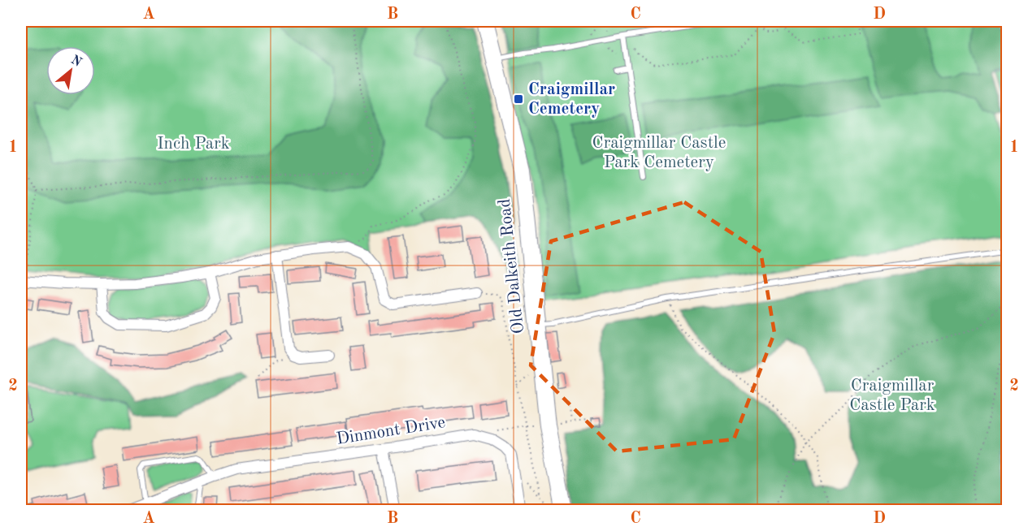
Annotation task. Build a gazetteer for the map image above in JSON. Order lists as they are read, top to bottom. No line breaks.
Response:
{"streets":{"main road":["Old Dalkeith Road"],"street":["Dinmont Drive"]},"parks":["Craigmillar Castle Park Cemetery","Inch Park","Craigmillar Castle Park"],"places":{"transit":["Craigmillar Cemetery"]},"north":"top right","grid":{"columns":["A","B","C","D"],"rows":["1","2"]}}
